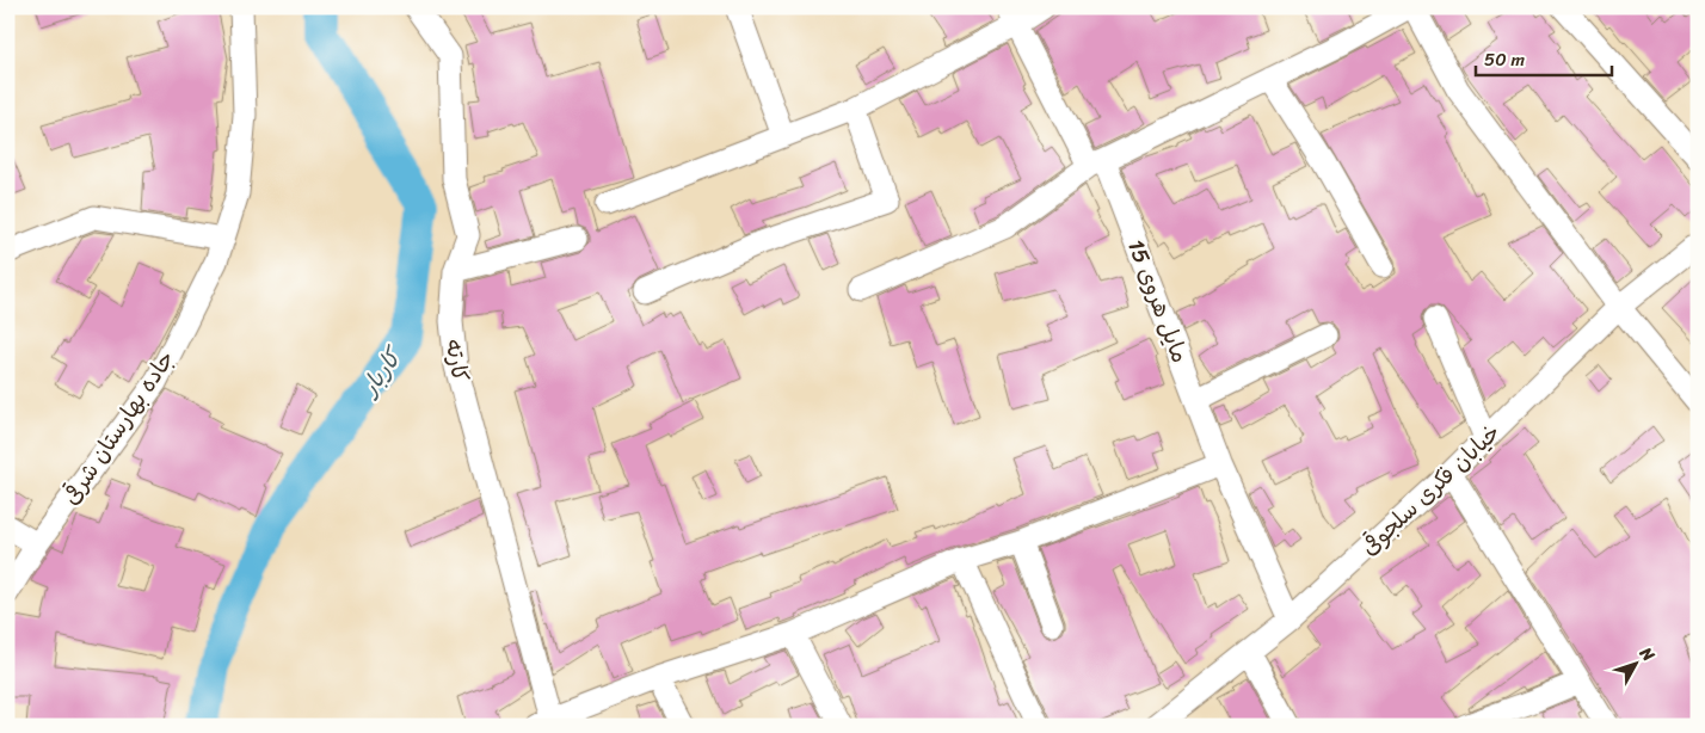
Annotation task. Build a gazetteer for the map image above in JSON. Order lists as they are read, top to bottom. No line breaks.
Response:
{"streets":{"street":["مایل هروی 15","کارته","جاده بهارستان شرقی","خیابان فکری سلجوقی"]},"crossings":[["مایل هروی 15","خیابان فکری سلجوقی"]],"water":["کاربار"],"scale_bar":"50 m","north":"top right"}
